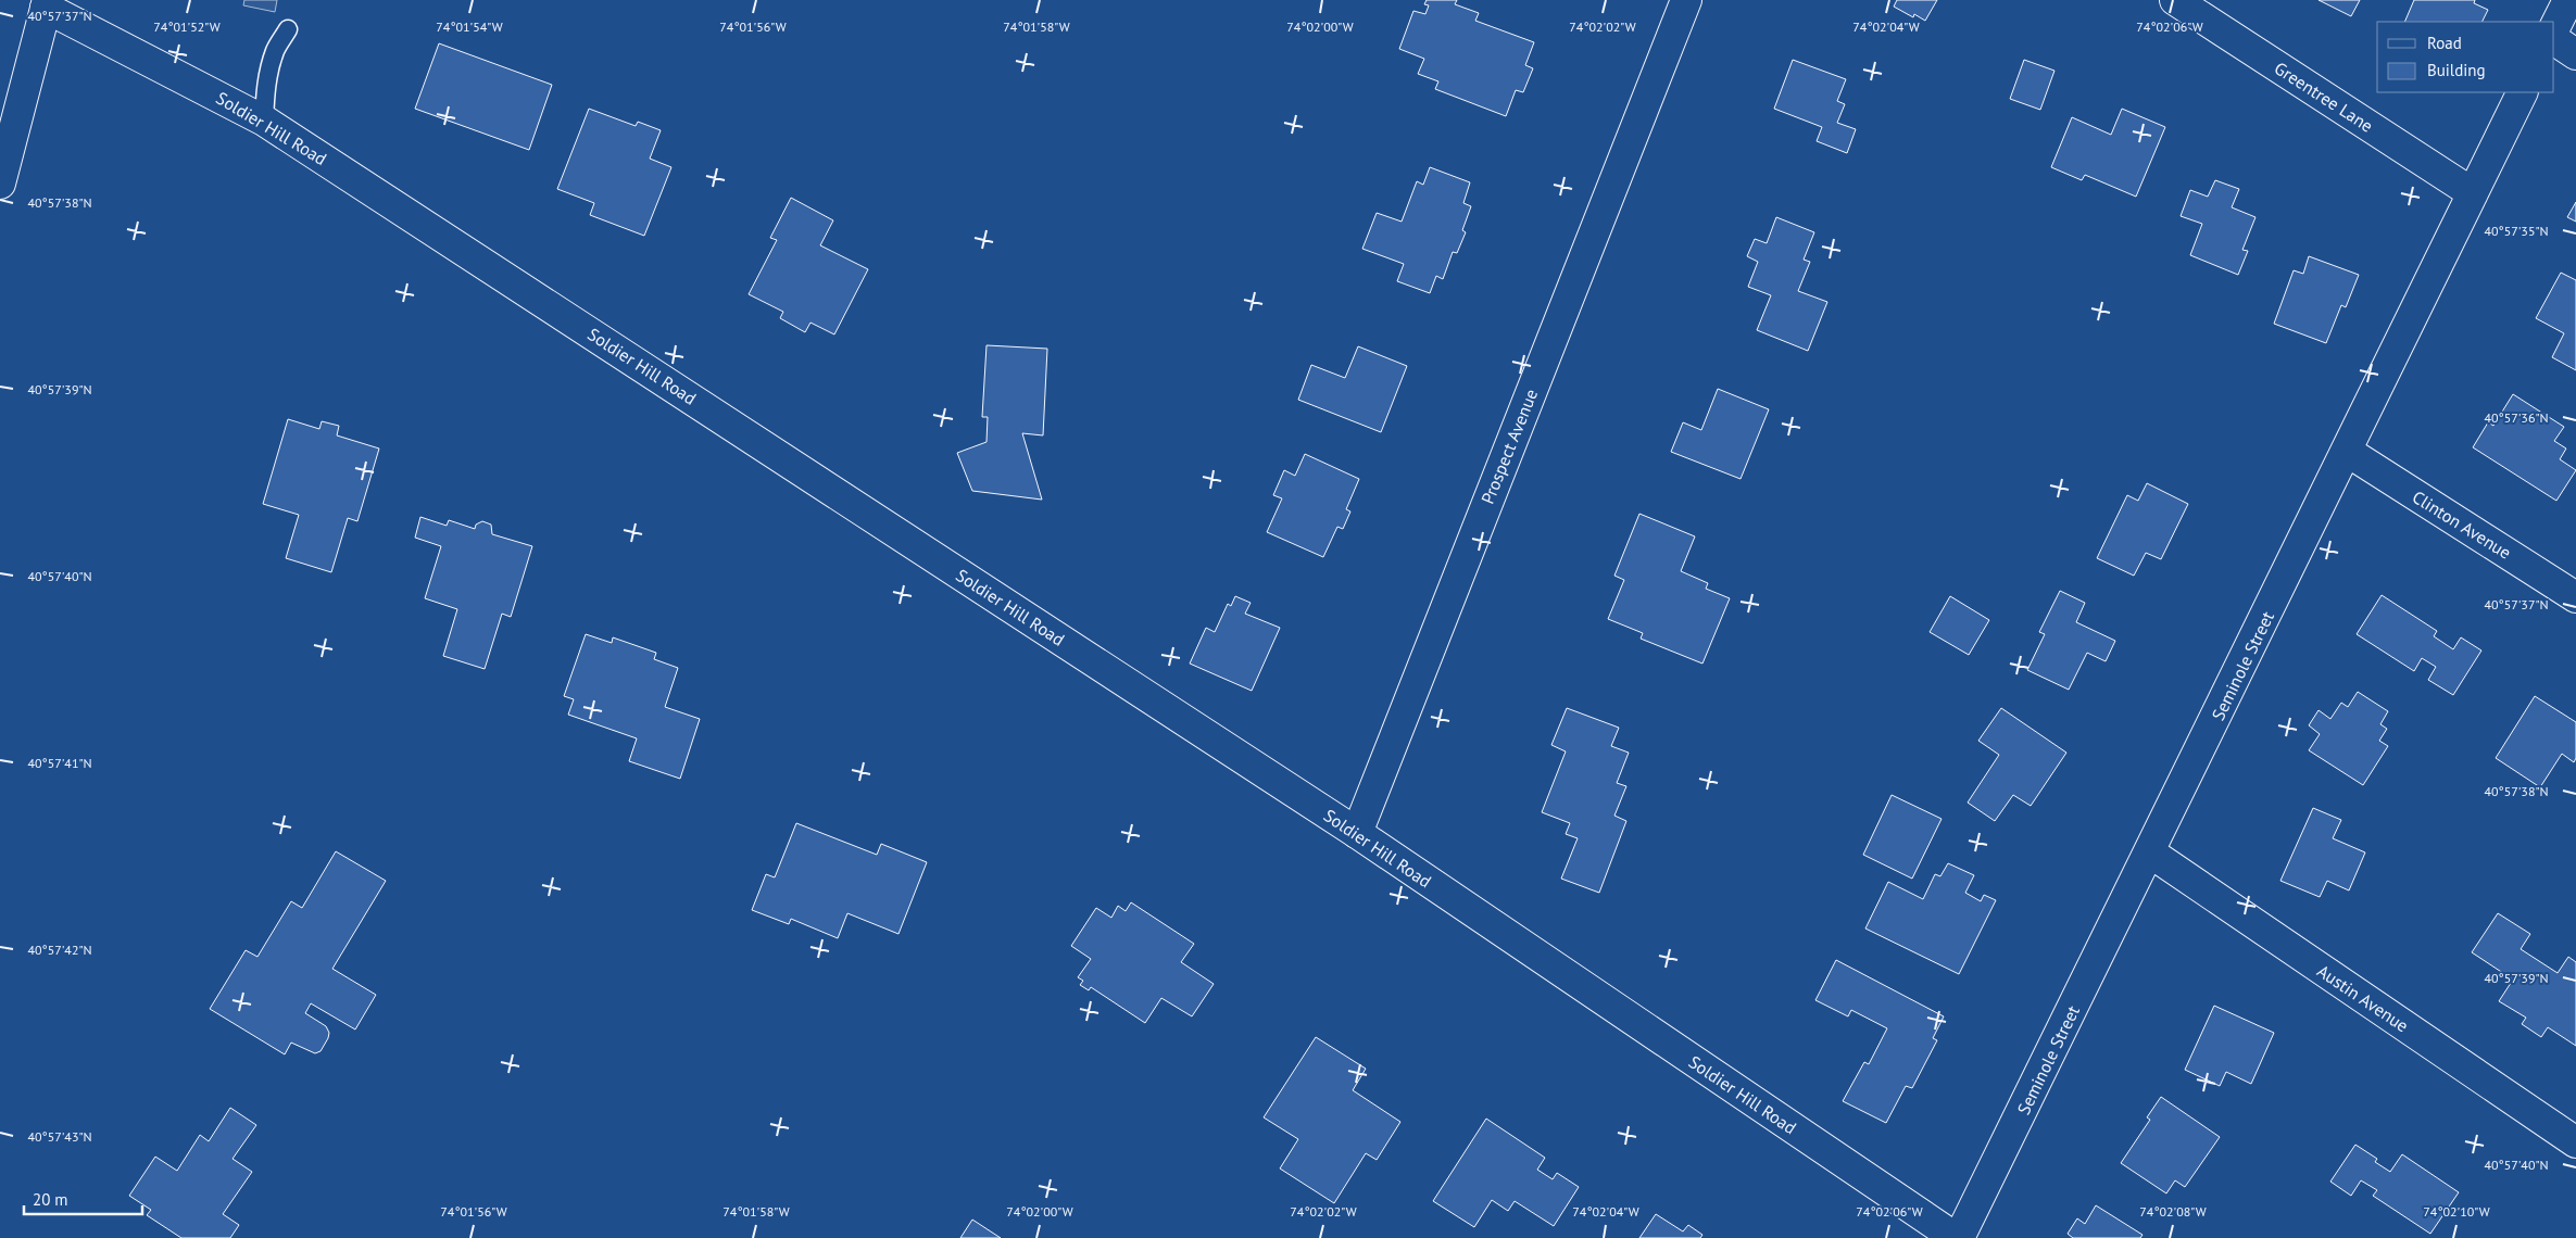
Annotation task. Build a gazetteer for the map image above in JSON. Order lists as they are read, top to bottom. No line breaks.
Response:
{"streets":{"street":["Greentree Lane","Soldier Hill Road","Prospect Avenue","Clinton Avenue","Seminole Street","Austin Avenue"]},"crossings":[["Greentree Lane","Seminole Street"],["Soldier Hill Road","Prospect Avenue"],["Soldier Hill Road","Seminole Street"],["Clinton Avenue","Seminole Street"],["Seminole Street","Austin Avenue"]],"legend":["Road","Building"],"scale_bar":"20 m","coordinates":["40°57'37\"N","74°01'52\"W","74°01'54\"W","74°01'56\"W","74°01'58\"W","74°02'00\"W","74°02'02\"W","74°02'04\"W","74°02'06\"W","40°57'38\"N","40°57'35\"N","40°57'39\"N","40°57'36\"N","40°57'40\"N","40°57'41\"N","40°57'42\"N","40°57'43\"N","74°02'08\"W","74°02'10\"W"]}
